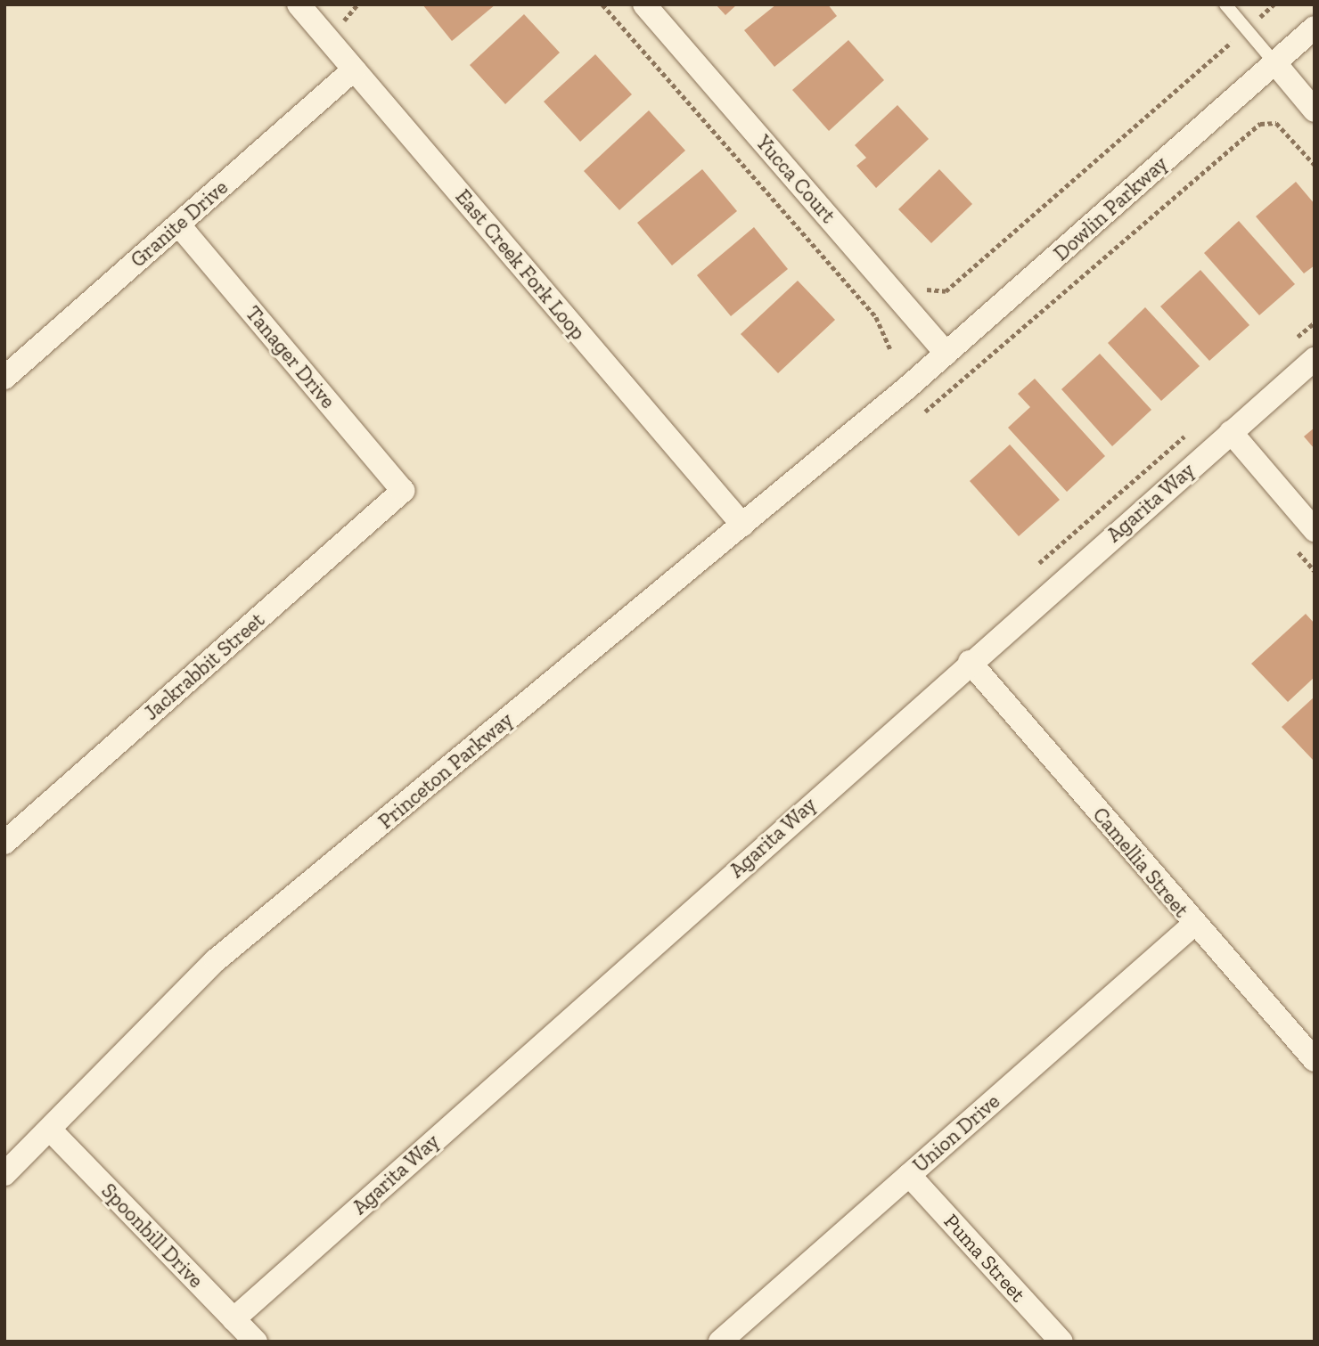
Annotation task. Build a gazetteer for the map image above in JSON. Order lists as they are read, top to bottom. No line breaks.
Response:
{"streets":{"street":["Yucca Court","Dowlin Parkway","Granite Drive","East Creek Fork Loop","Tanager Drive","Agarita Way","Jackrabbit Street","Princeton Parkway","Camellia Street","Union Drive","Spoonbill Drive","Puma Street"]},"crossings":[["Yucca Court","Dowlin Parkway"],["Dowlin Parkway","Princeton Parkway"],["Granite Drive","East Creek Fork Loop"],["Granite Drive","Tanager Drive"],["East Creek Fork Loop","Princeton Parkway"],["Tanager Drive","Jackrabbit Street"],["Agarita Way","Camellia Street"],["Agarita Way","Spoonbill Drive"],["Princeton Parkway","Spoonbill Drive"],["Camellia Street","Union Drive"],["Union Drive","Puma Street"]]}
